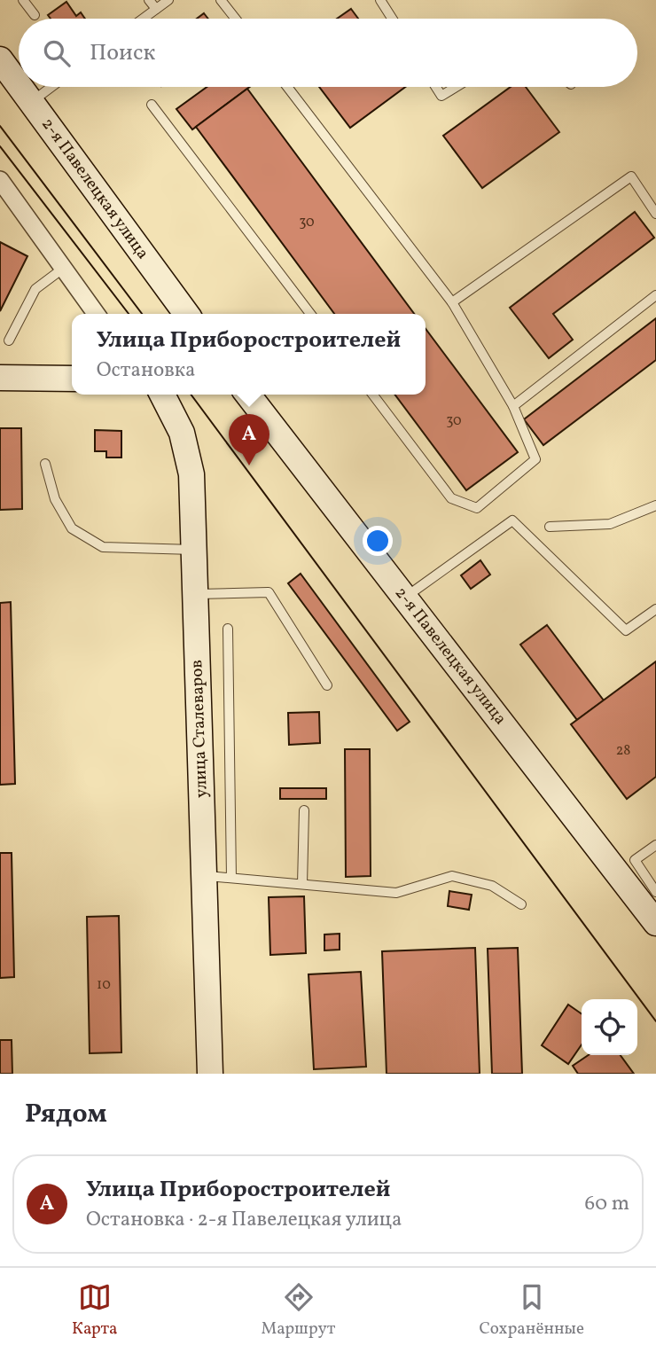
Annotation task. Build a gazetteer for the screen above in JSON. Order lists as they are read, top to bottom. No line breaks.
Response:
{"streets":{"main road":["2-я Павелецкая улица","улица Сталеваров"]},"house_numbers":["30","30","28","10"],"page":{"search":"Поиск","popup":["Улица Приборостроителей","Остановка"],"pins":"A","heading":"Рядом","list":[{"mark":"A","name":"Улица Приборостроителей","note":"Остановка · 2-я Павелецкая улица","value":"60 m"}],"nav":["Карта","Маршрут","Сохранённые"]}}
